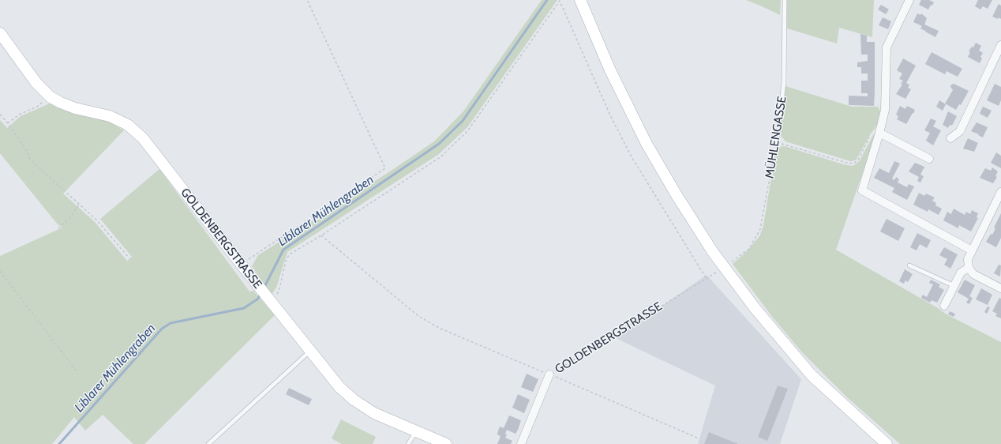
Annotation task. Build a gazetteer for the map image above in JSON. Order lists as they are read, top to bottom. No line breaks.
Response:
{"streets":{"street":["GOLDENBERGSTRASSE"],"lane":["MÜHLENGASSE"]},"water":["Liblarer Mühlengraben"]}
